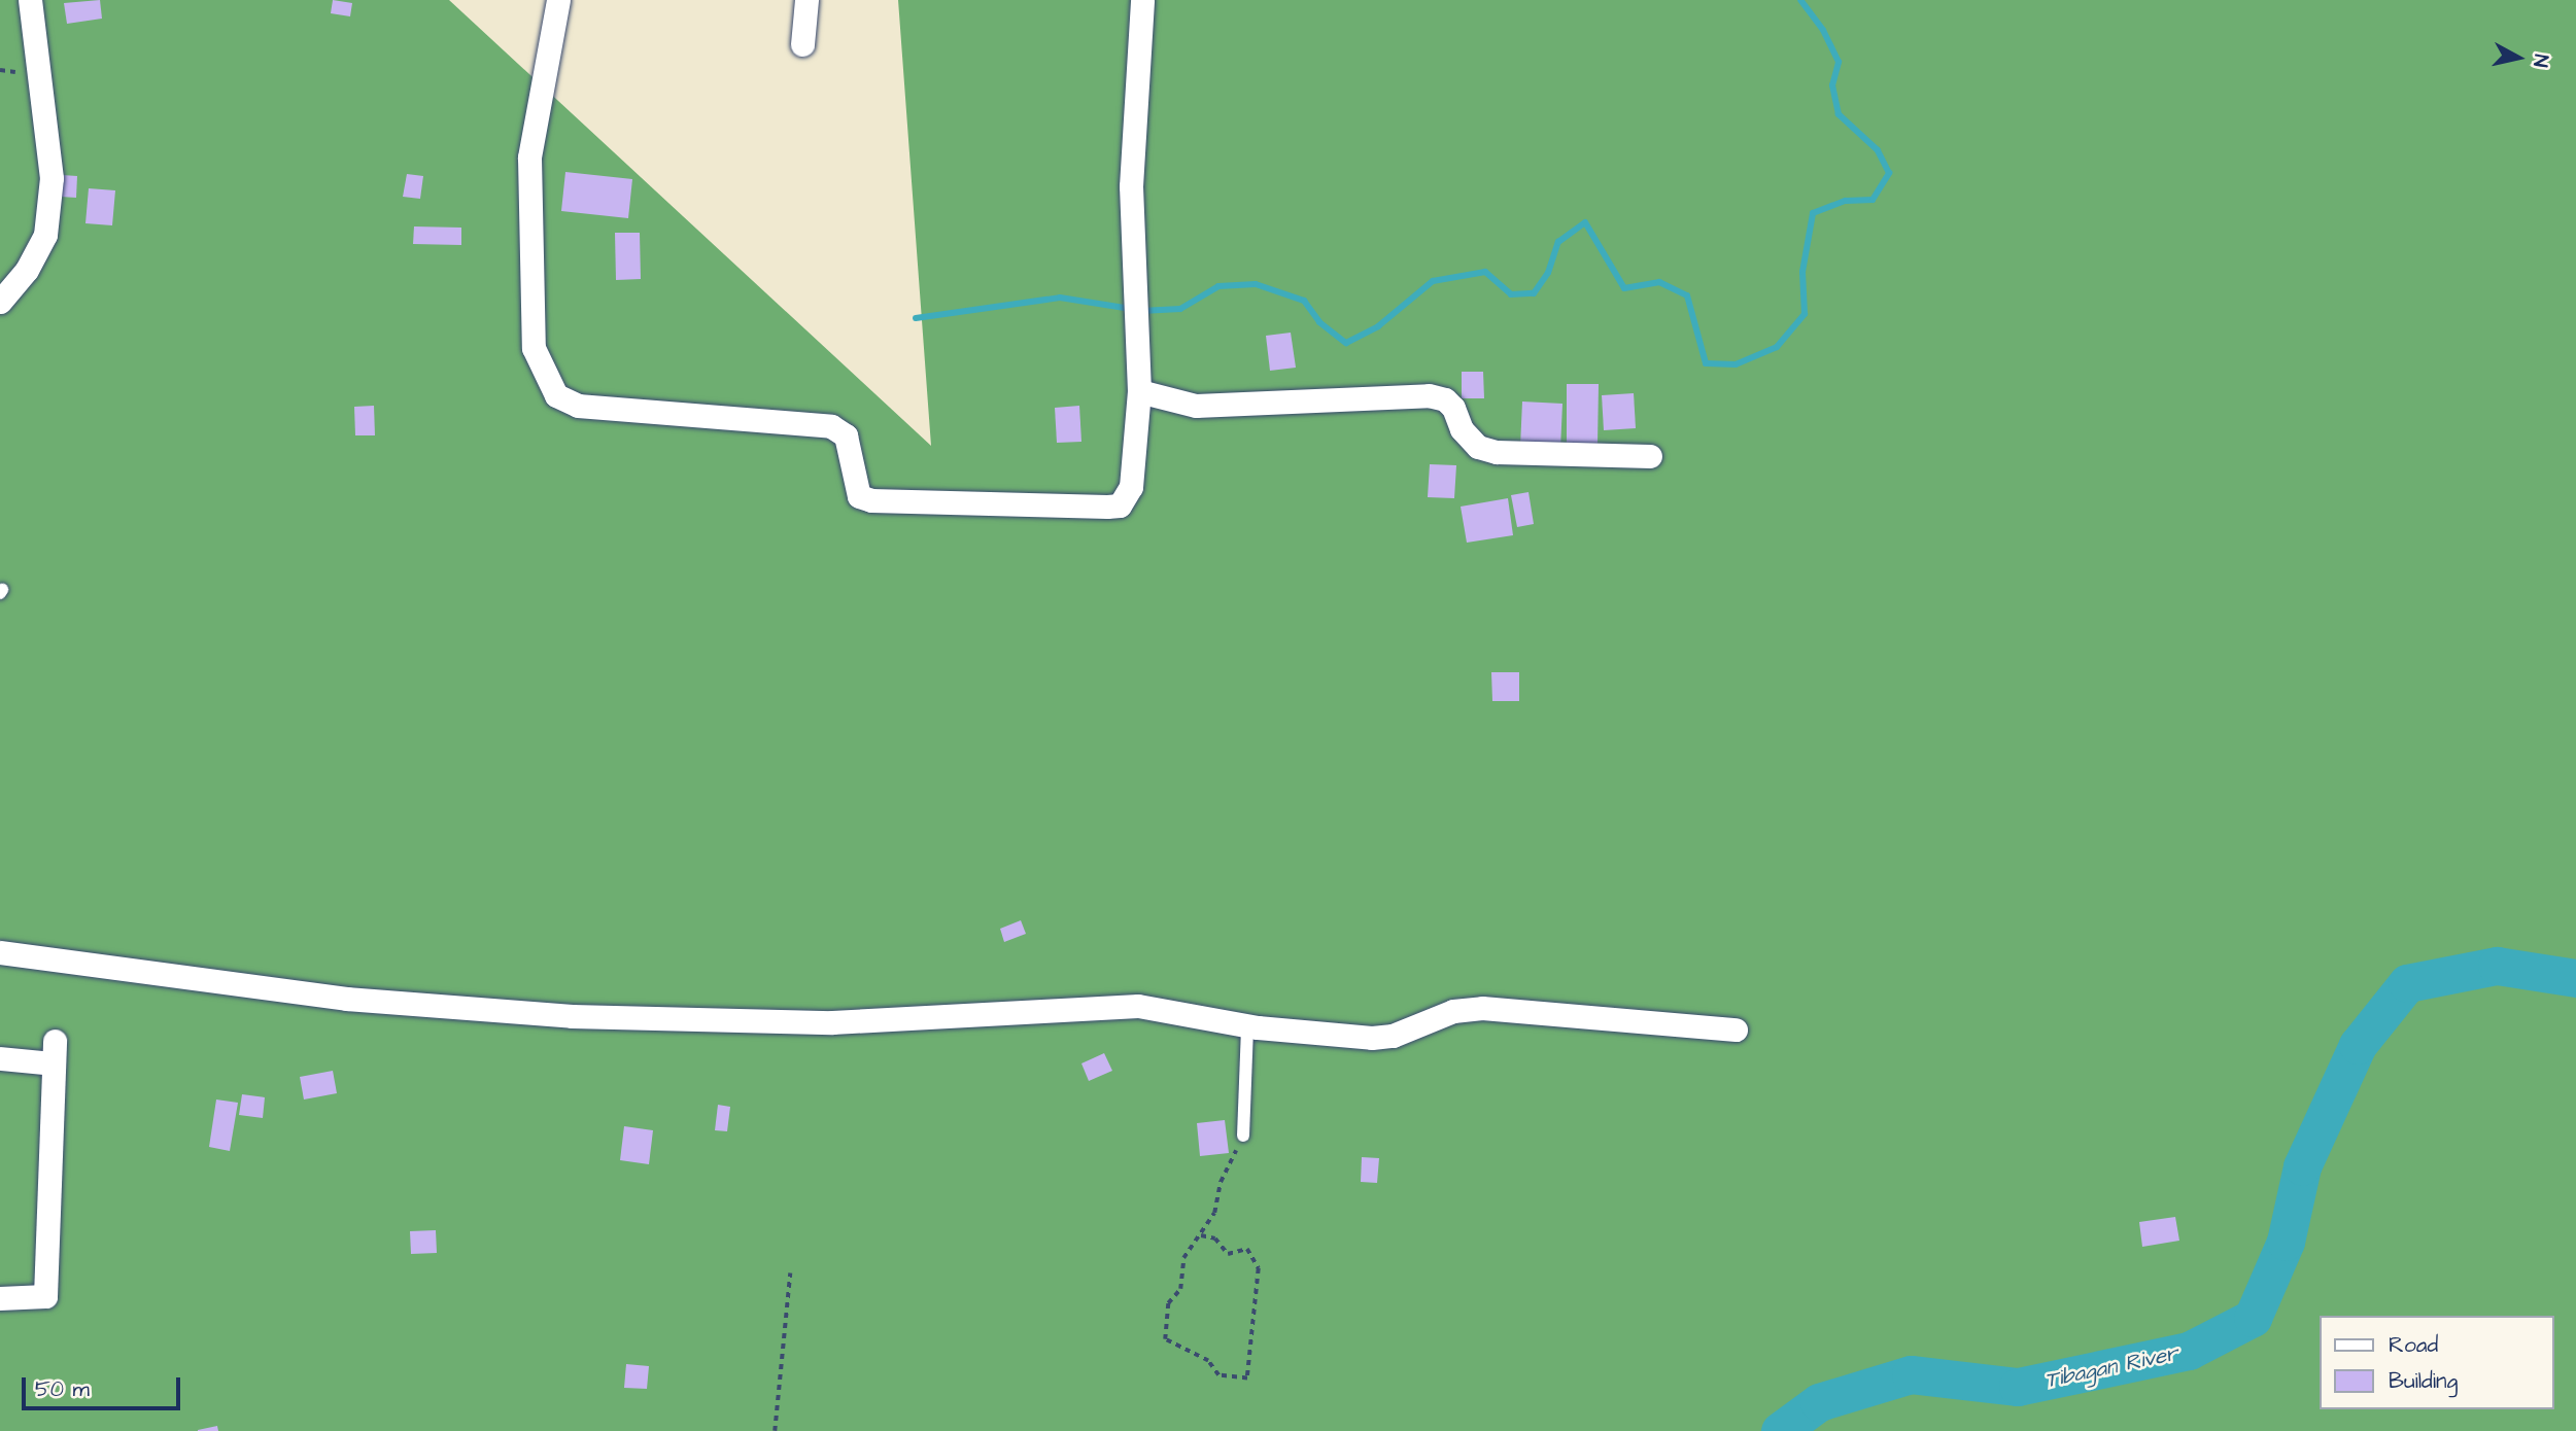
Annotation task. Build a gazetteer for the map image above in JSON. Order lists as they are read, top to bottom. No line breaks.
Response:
{"water":["Tibagan River"],"legend":["Road","Building"],"scale_bar":"50 m","north":"right"}
